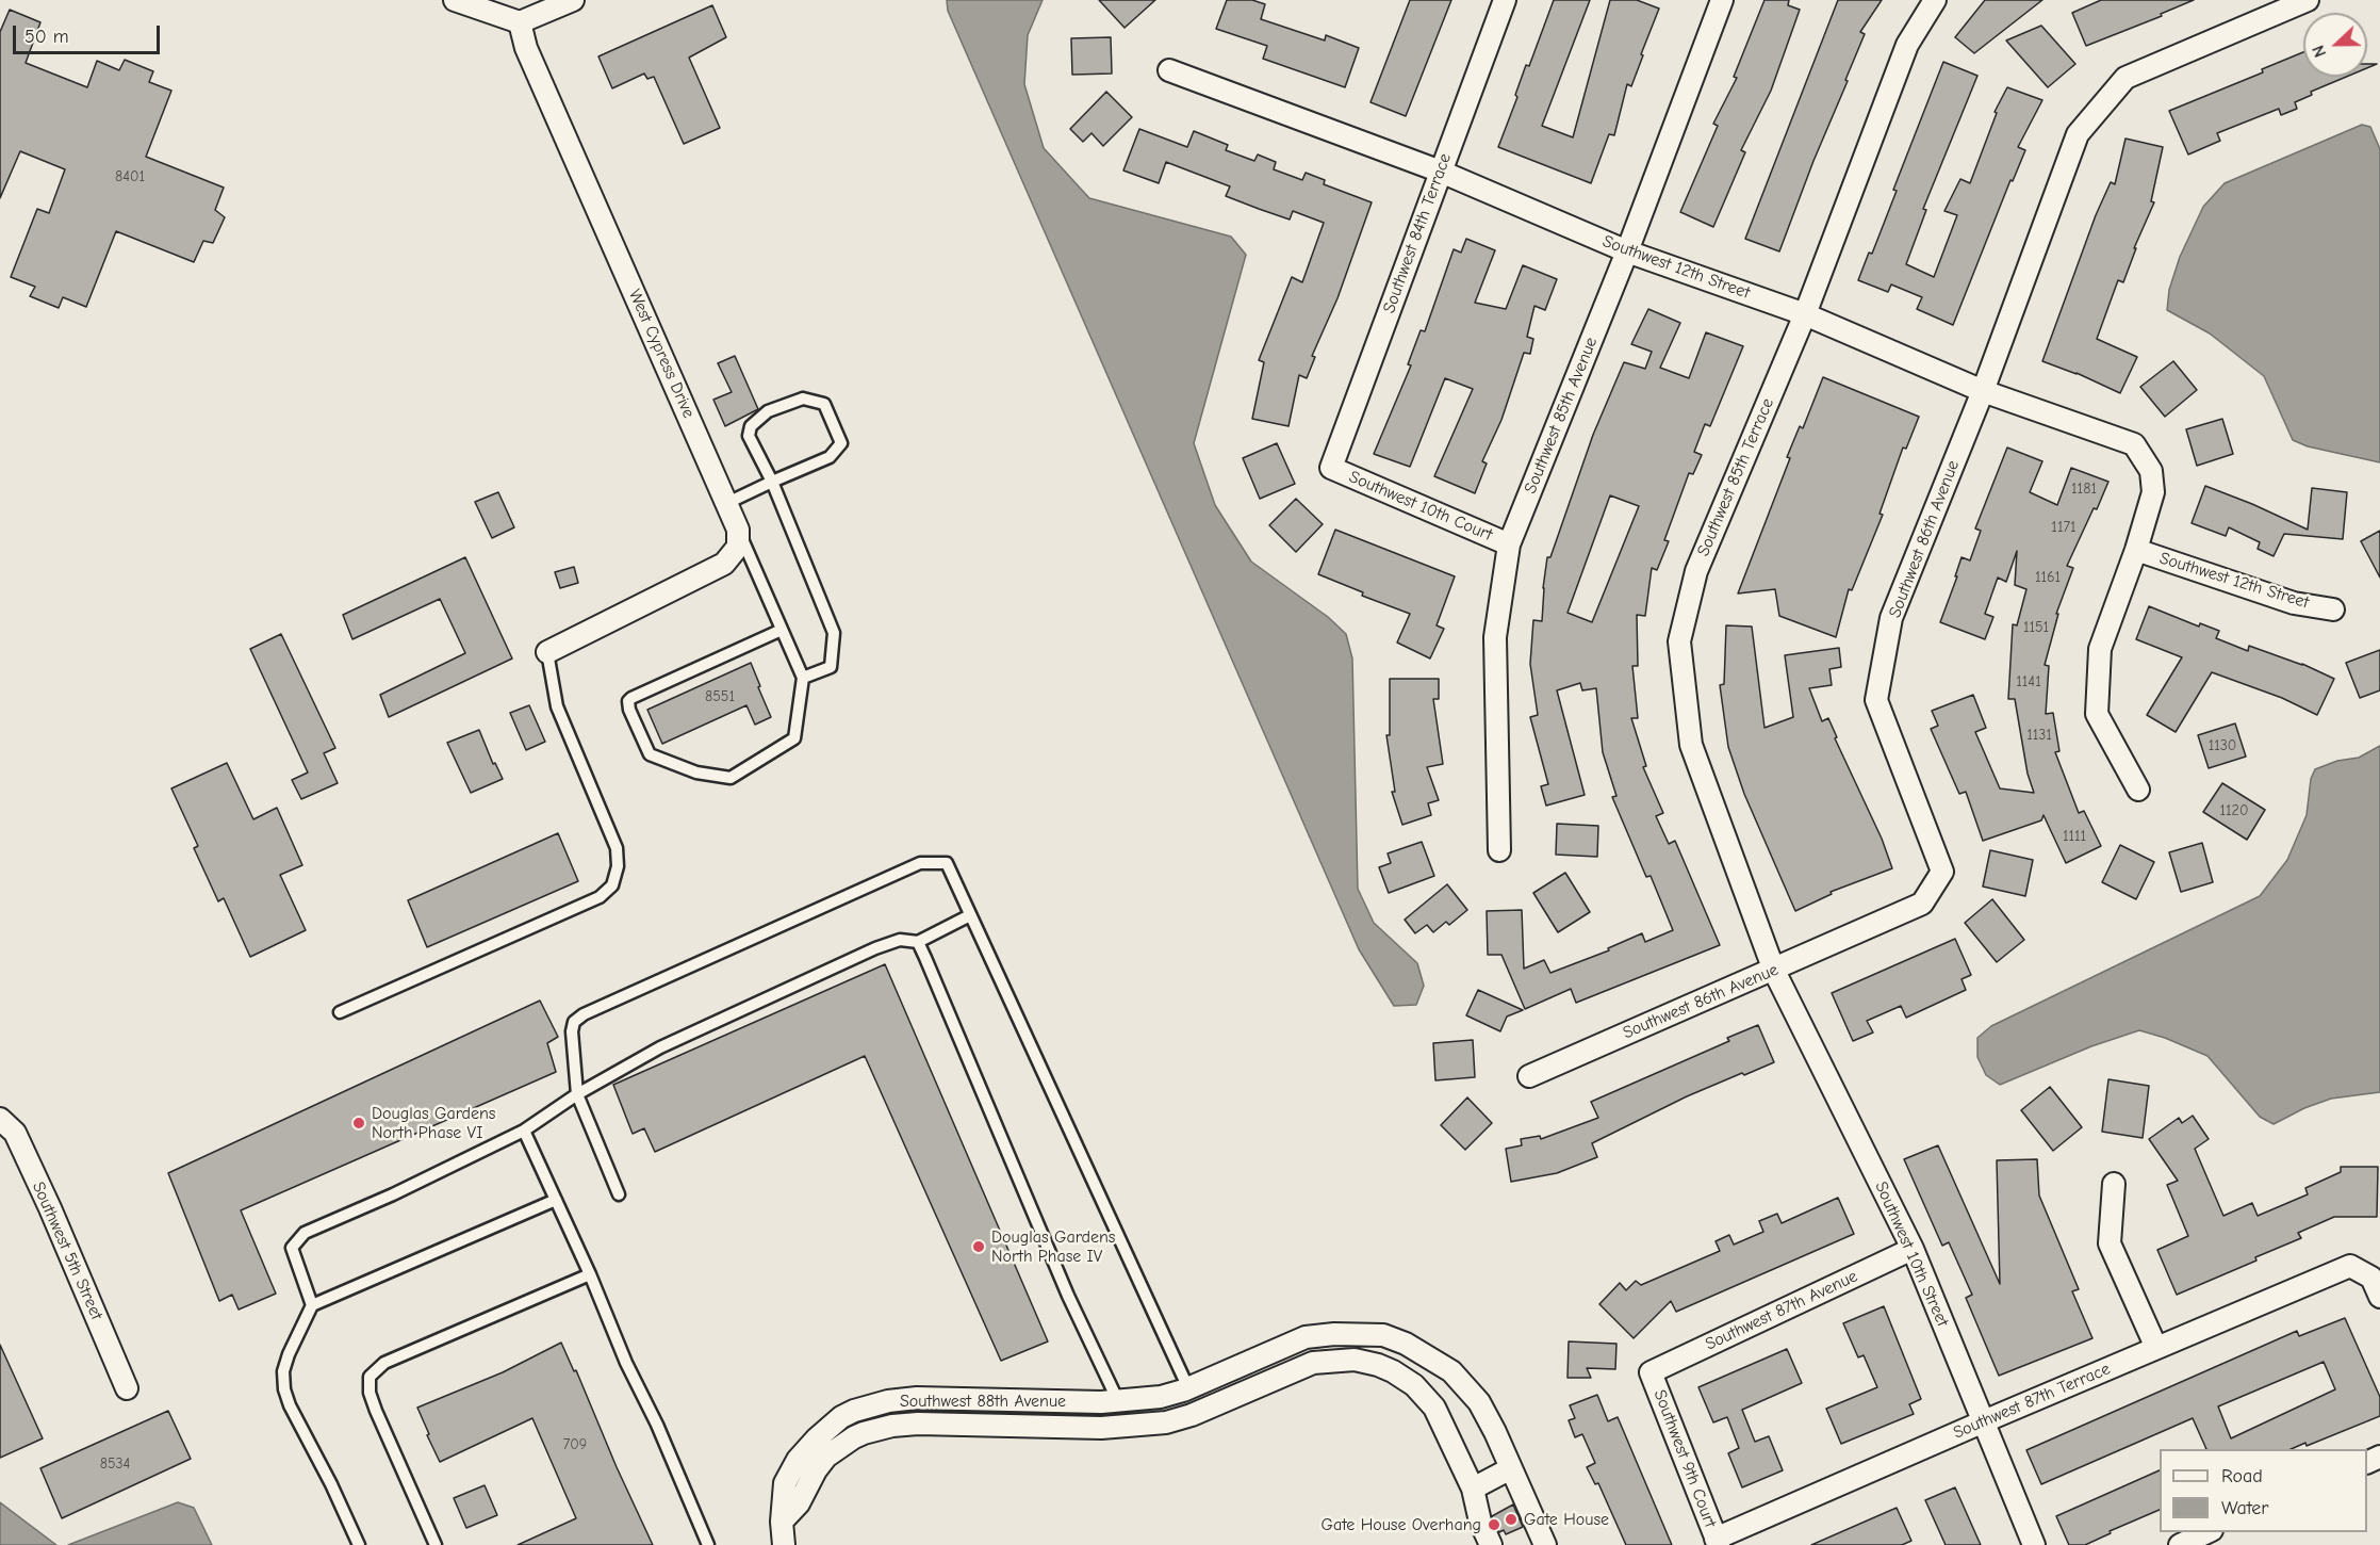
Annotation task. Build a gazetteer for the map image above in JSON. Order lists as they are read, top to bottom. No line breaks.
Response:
{"streets":{"street":["Southwest 84th Terrace","Southwest 12th Street","West Cypress Drive","Southwest 85th Avenue","Southwest 85th Terrace","Southwest 10th Court","Southwest 86th Avenue","Southwest 5th Street","Southwest 10th Street","Southwest 87th Avenue","Southwest 88th Avenue","Southwest 87th Terrace","Southwest 9th Court"]},"crossings":[["Southwest 84th Terrace","Southwest 12th Street"],["Southwest 84th Terrace","Southwest 10th Court"],["Southwest 12th Street","Southwest 85th Avenue"],["Southwest 12th Street","Southwest 85th Terrace"],["Southwest 12th Street","Southwest 86th Avenue"],["Southwest 85th Avenue","Southwest 10th Court"],["Southwest 85th Terrace","Southwest 86th Avenue"],["Southwest 85th Terrace","Southwest 10th Street"],["Southwest 86th Avenue","Southwest 10th Street"],["Southwest 10th Street","Southwest 87th Avenue"],["Southwest 10th Street","Southwest 87th Terrace"],["Southwest 87th Avenue","Southwest 9th Court"],["Southwest 87th Terrace","Southwest 9th Court"]],"places":["Douglas Gardens North Phase VI","Douglas Gardens North Phase IV","Gate House","Gate House Overhang"],"house_numbers":["8401","1181","1171","1161","1151","1141","8551","1131","1130","1120","1111","709","8534"],"legend":["Road","Water"],"scale_bar":"50 m","north":"left"}
